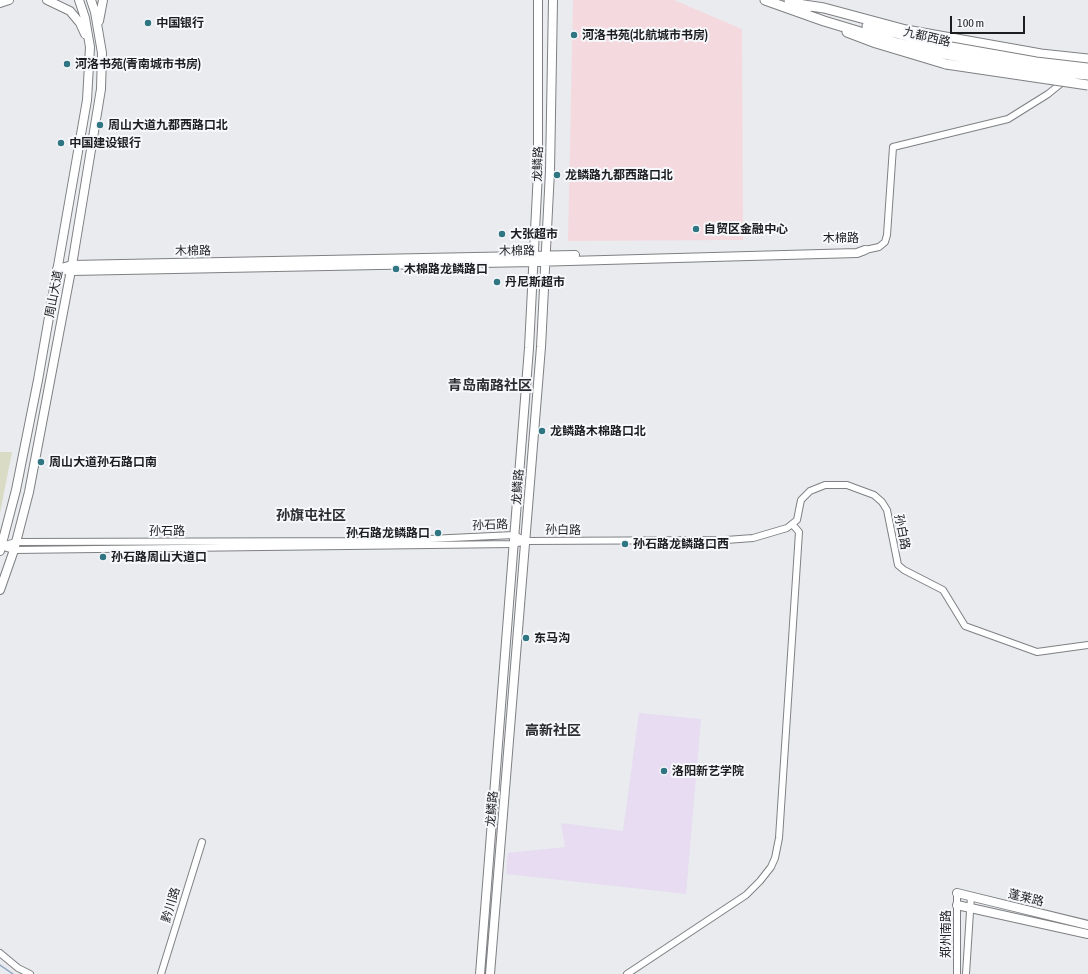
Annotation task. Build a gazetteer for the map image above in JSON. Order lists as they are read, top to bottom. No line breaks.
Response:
{"streets":{"highway":["九都西路"],"main road":["龙鳞路","木棉路","周山大道","蓬莱路"],"street":["孙石路","孙白路","黔川路","郑州南路"]},"crossings":[["龙鳞路","木棉路"],["龙鳞路","孙石路"],["龙鳞路","孙白路"],["木棉路","周山大道"],["周山大道","孙石路"],["孙石路","孙白路"],["蓬莱路","郑州南路"]],"districts":["青岛南路社区","孙旗屯社区","高新社区"],"places":["中国银行","河洛书苑(北航城市书房)","河洛书苑(青南城市书房)","周山大道九都西路口北","中国建设银行","龙鳞路九都西路口北","自贸区金融中心","大张超市","木棉路龙鳞路口","丹尼斯超市","龙鳞路木棉路口北","周山大道孙石路口南","孙石路龙鳞路口","孙石路龙鳞路口西","孙石路周山大道口","东马沟","洛阳新艺学院"],"scale_bar":"100 m"}
